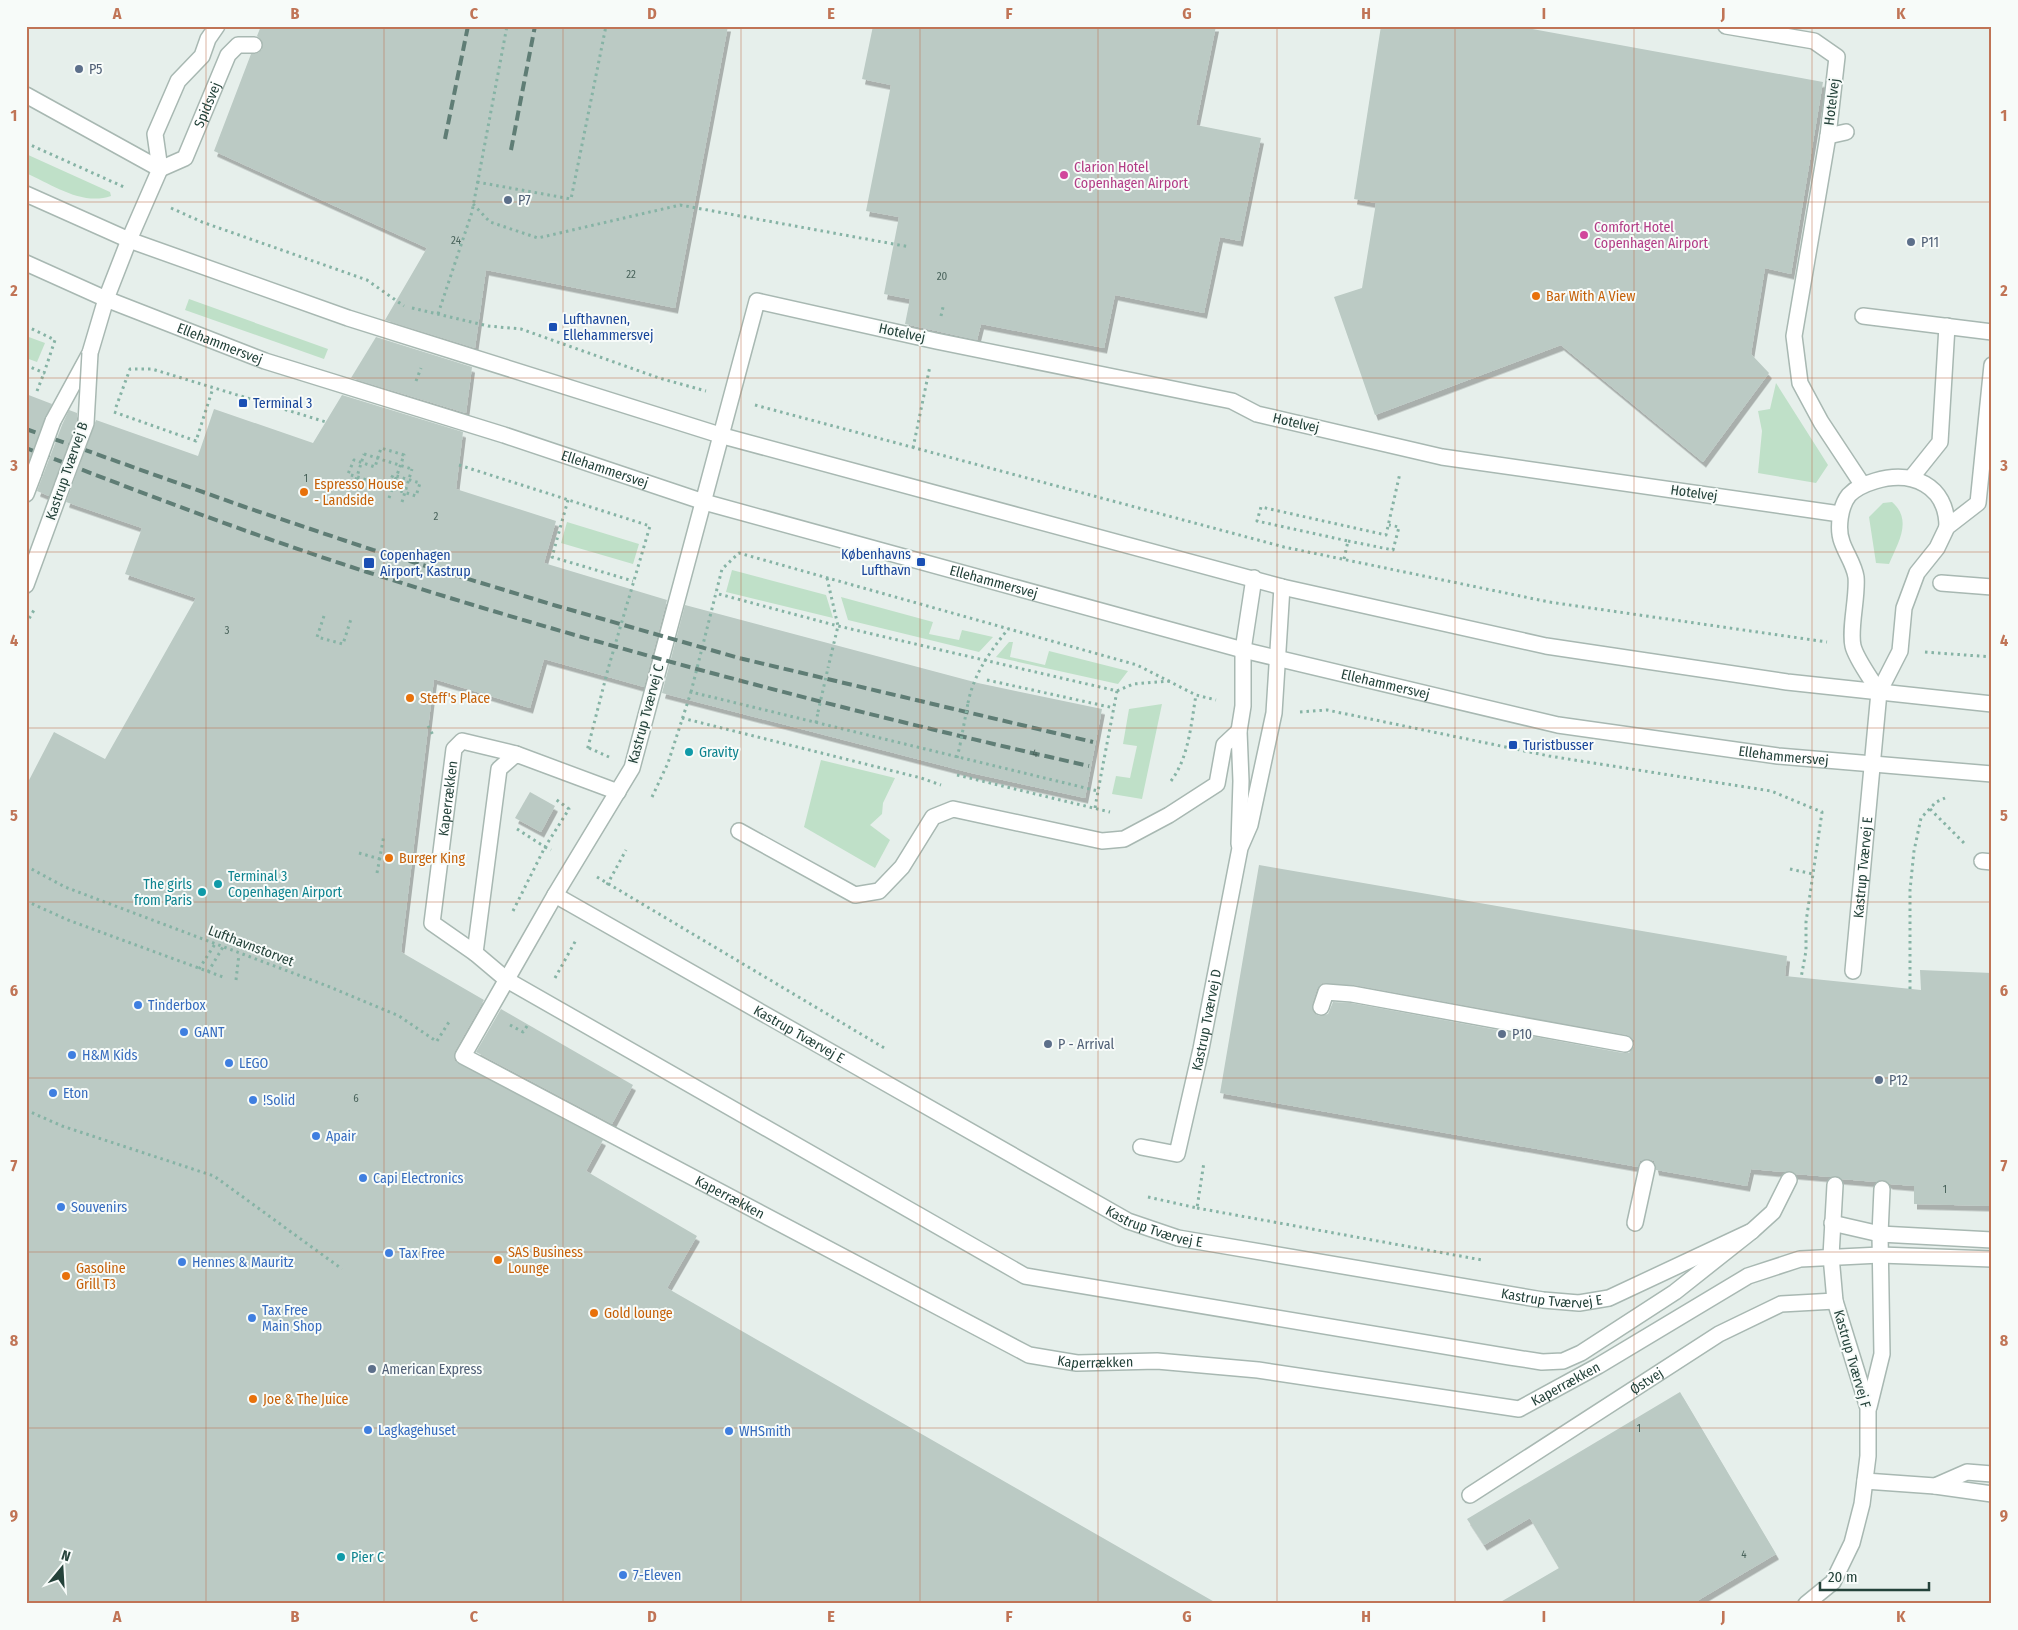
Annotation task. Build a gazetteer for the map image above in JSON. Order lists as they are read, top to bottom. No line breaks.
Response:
{"streets":{"street":["Hotelvej","Spidsvej","Ellehammersvej","Kastrup Tværvej B","Kastrup Tværvej C","Kaperrækken","Kastrup Tværvej E","Kastrup Tværvej D","Kastrup Tværvej F","Østvej"],"path":["Lufthavnstorvet"]},"crossings":[["Hotelvej","Kastrup Tværvej C"],["Ellehammersvej","Kastrup Tværvej B"],["Ellehammersvej","Kastrup Tværvej C"],["Ellehammersvej","Kastrup Tværvej E"],["Ellehammersvej","Kastrup Tværvej D"],["Kastrup Tværvej C","Kaperrækken"],["Kastrup Tværvej C","Kastrup Tværvej E"],["Kastrup Tværvej C","Lufthavnstorvet"],["Kaperrækken","Kastrup Tværvej E"],["Kaperrækken","Lufthavnstorvet"],["Kaperrækken","Kastrup Tværvej F"],["Kastrup Tværvej F","Østvej"]],"places":{"other":["P5","Clarion Hotel Copenhagen Airport","P7","Comfort Hotel Copenhagen Airport","P11","Bar With A View","Espresso House - Landside","Steff's Place","Gravity","Burger King","Terminal 3 Copenhagen Airport","The girls from Paris","Tinderbox","GANT","P10","P - Arrival","H&M Kids","LEGO","P12","Eton","!Solid","Apair","Capi Electronics","Souvenirs","Tax Free","SAS Business Lounge","Hennes & Mauritz","Gasoline Grill T3","Gold lounge","Tax Free Main Shop","American Express","Joe & The Juice","Lagkagehuset","WHSmith","Pier C","7-Eleven"],"transit":["Lufthavnen, Ellehammersvej","Terminal 3","Københavns Lufthavn","Copenhagen Airport, Kastrup","Turistbusser"]},"house_numbers":["24","22","20","1","2","3","4","6","1","1","4"],"scale_bar":"20 m","north":"top","grid":{"columns":["A","B","C","D","E","F","G","H","I","J","K"],"rows":["1","2","3","4","5","6","7","8","9"]}}
